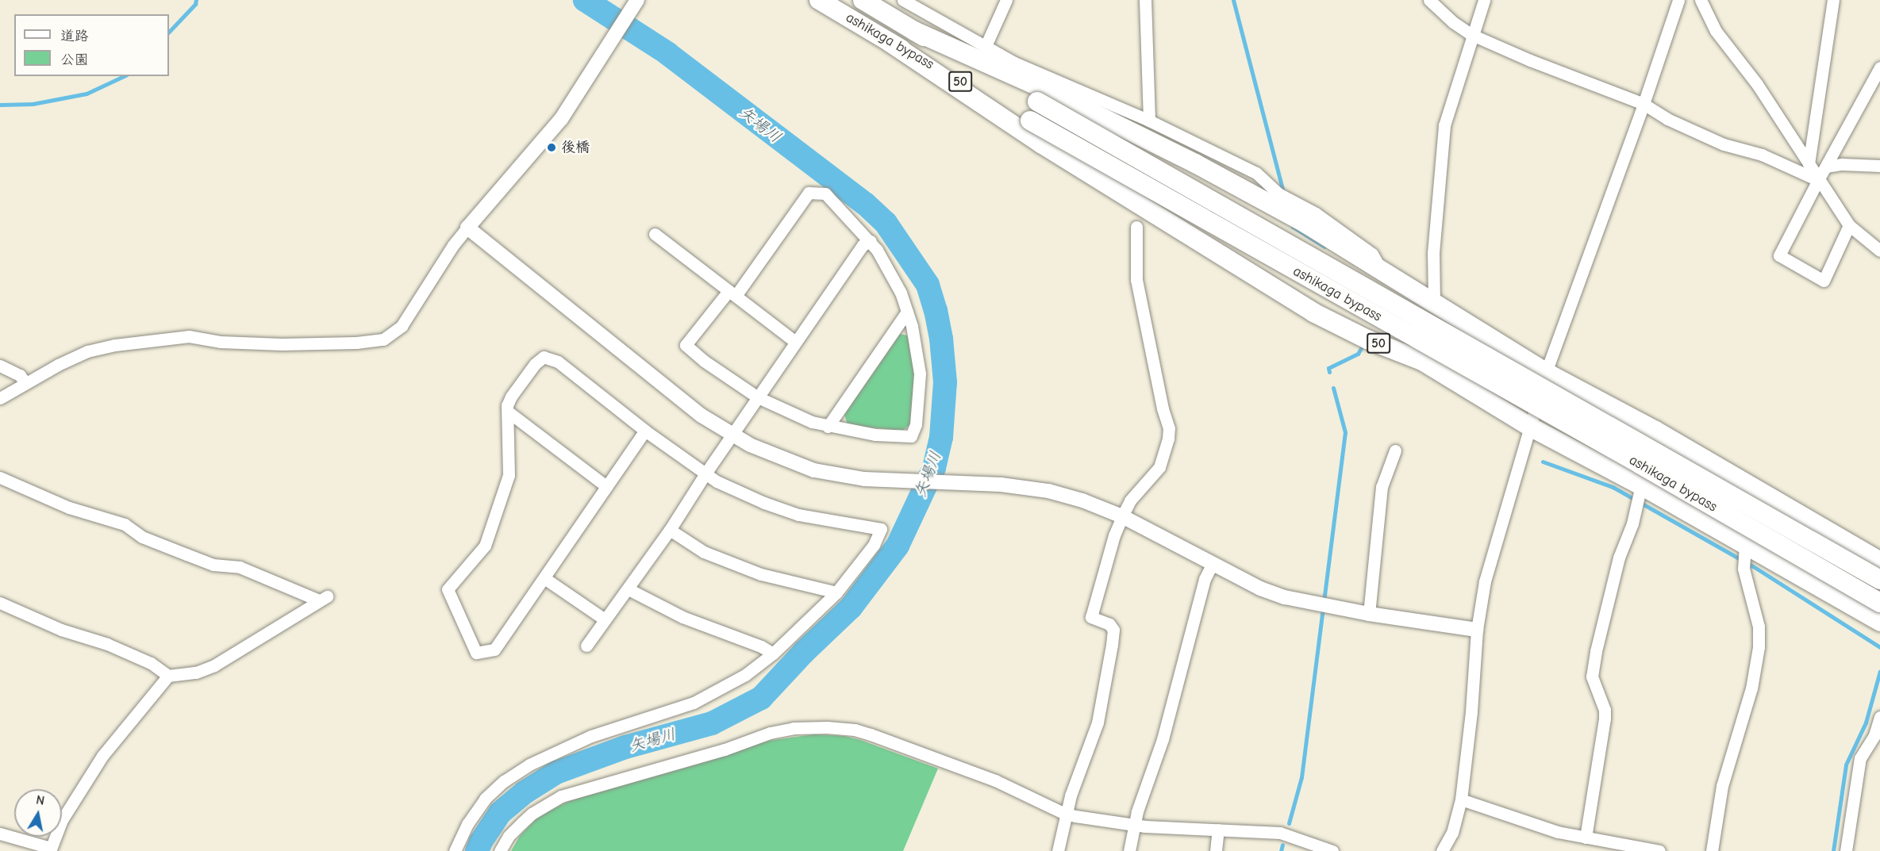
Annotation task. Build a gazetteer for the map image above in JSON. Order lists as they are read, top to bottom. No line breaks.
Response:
{"streets":{"highway":["ashikaga bypass","50"]},"crossings":[["ashikaga bypass","50"]],"water":["矢場川"],"places":["後橋"],"legend":["道路","公園"],"north":"top"}
